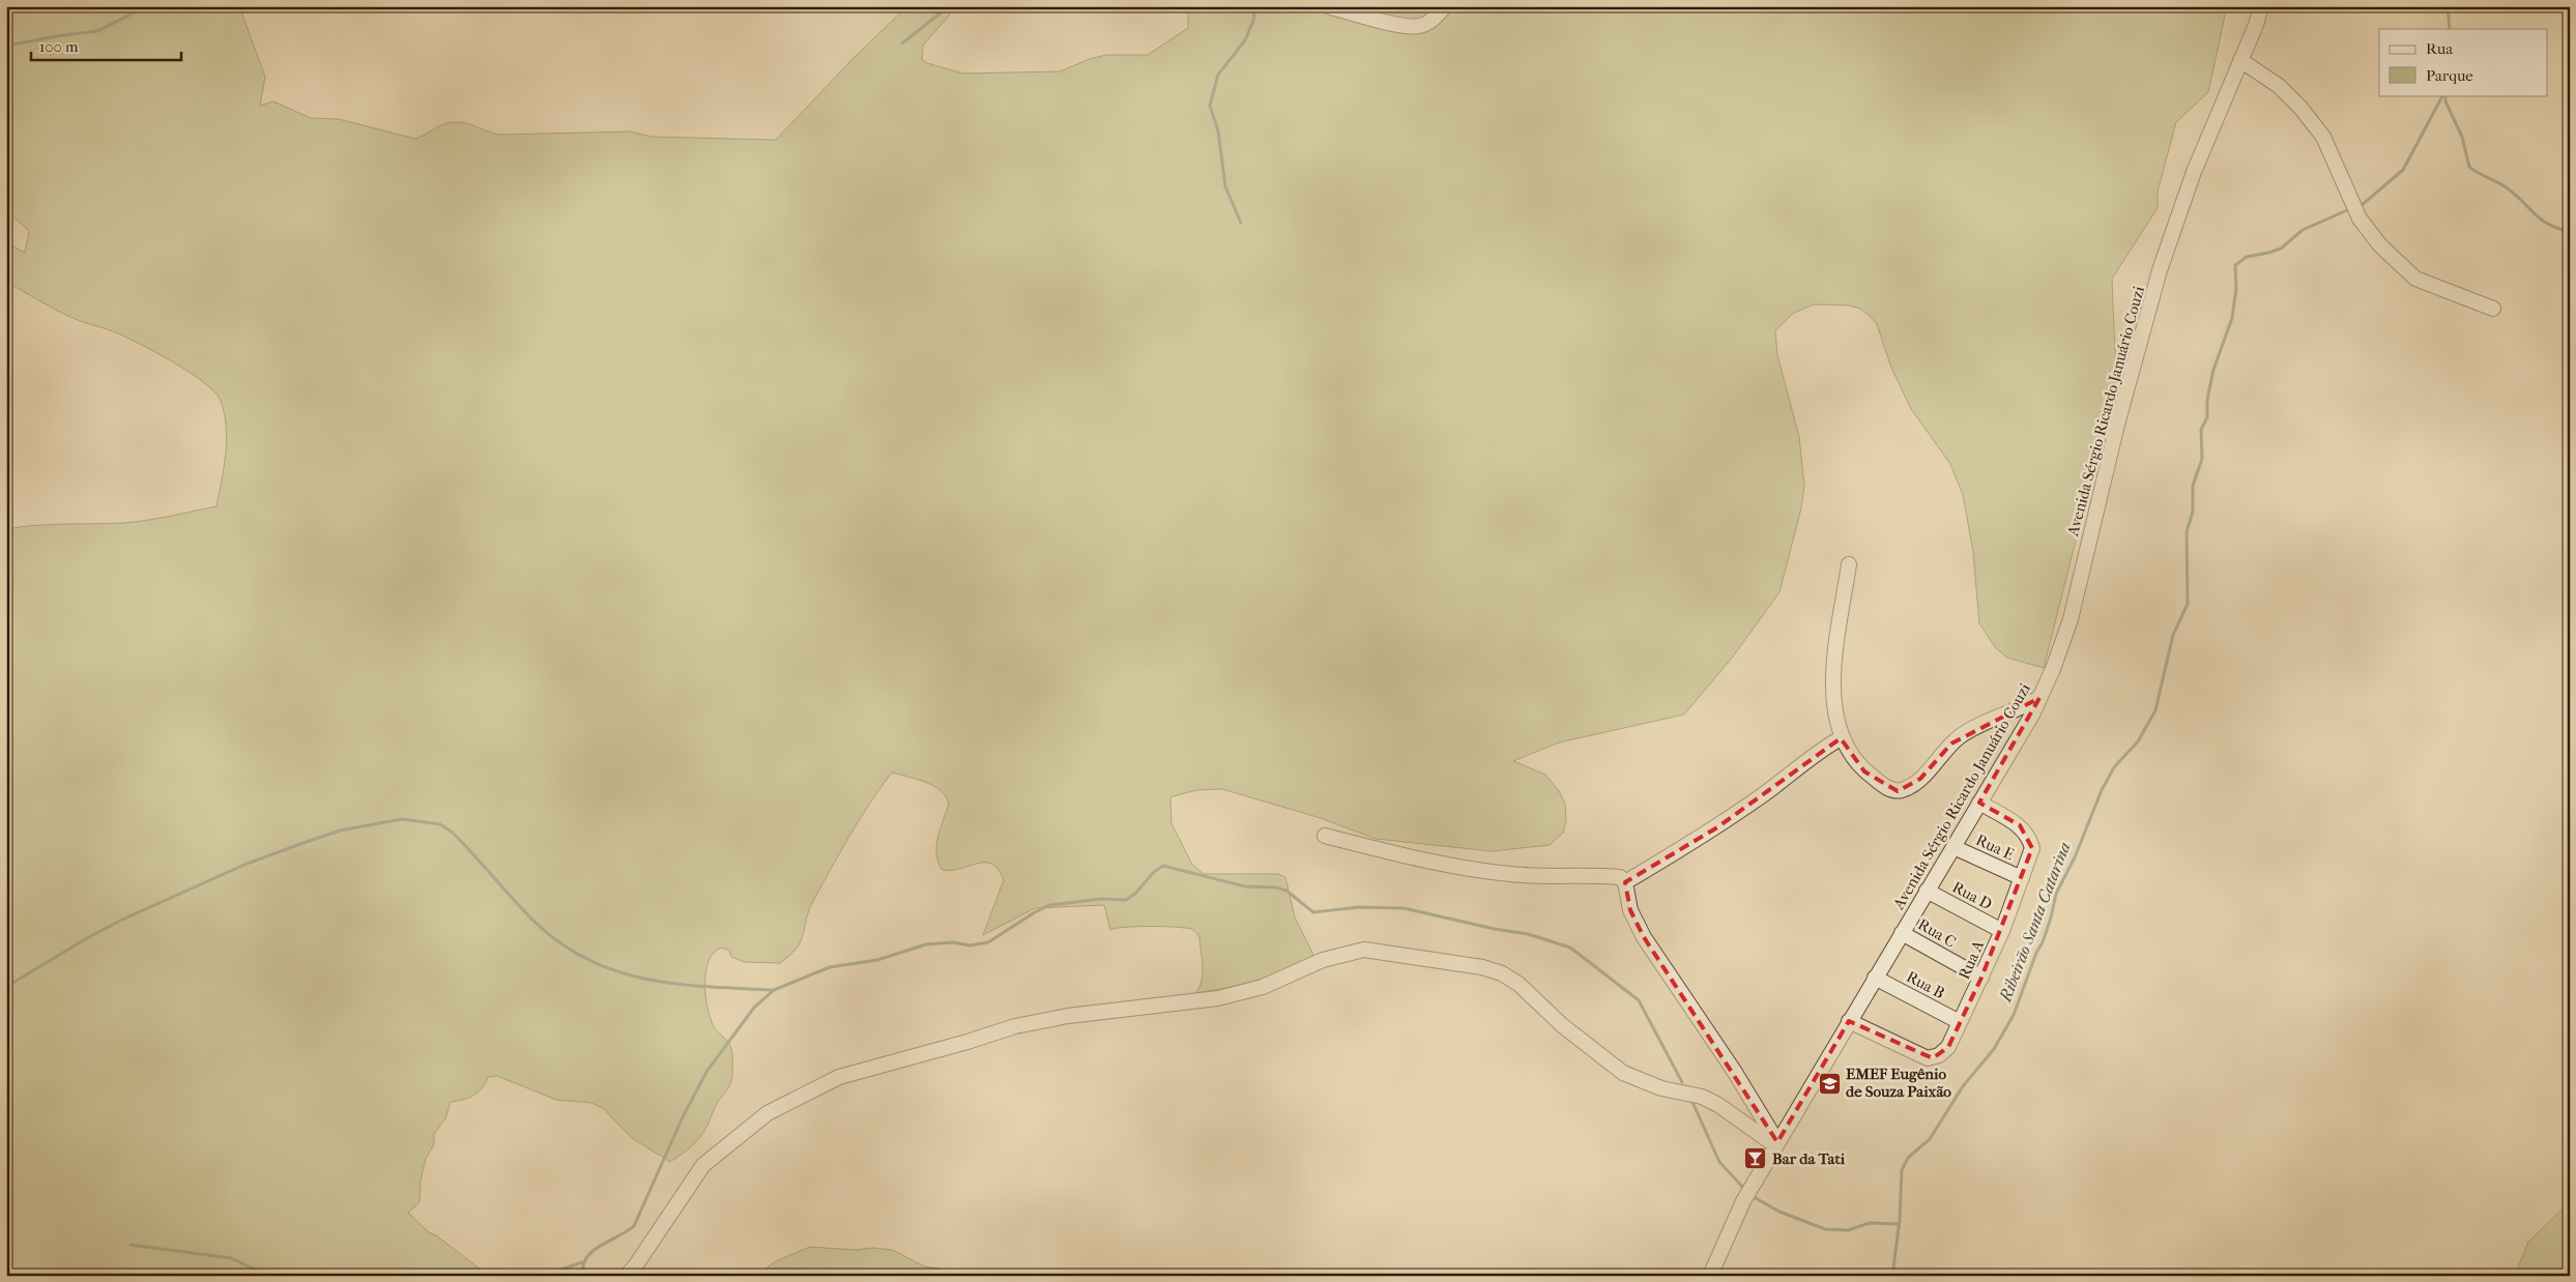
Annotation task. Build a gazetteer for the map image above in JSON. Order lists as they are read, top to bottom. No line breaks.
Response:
{"streets":{"street":["Avenida Sérgio Ricardo Januário Couzi","Rua E","Rua D","Rua C","Rua A","Rua B"]},"crossings":[["Avenida Sérgio Ricardo Januário Couzi","Rua E"],["Avenida Sérgio Ricardo Januário Couzi","Rua D"],["Avenida Sérgio Ricardo Januário Couzi","Rua C"],["Avenida Sérgio Ricardo Januário Couzi","Rua A"],["Avenida Sérgio Ricardo Januário Couzi","Rua B"],["Rua E","Rua A"],["Rua D","Rua A"],["Rua C","Rua A"],["Rua A","Rua B"]],"water":["Ribeirão Santa Catarina"],"places":{"school or university":["EMEF Eugênio de Souza Paixão"],"bar":["Bar da Tati"]},"legend":["Rua","Parque"],"scale_bar":"100 m"}
